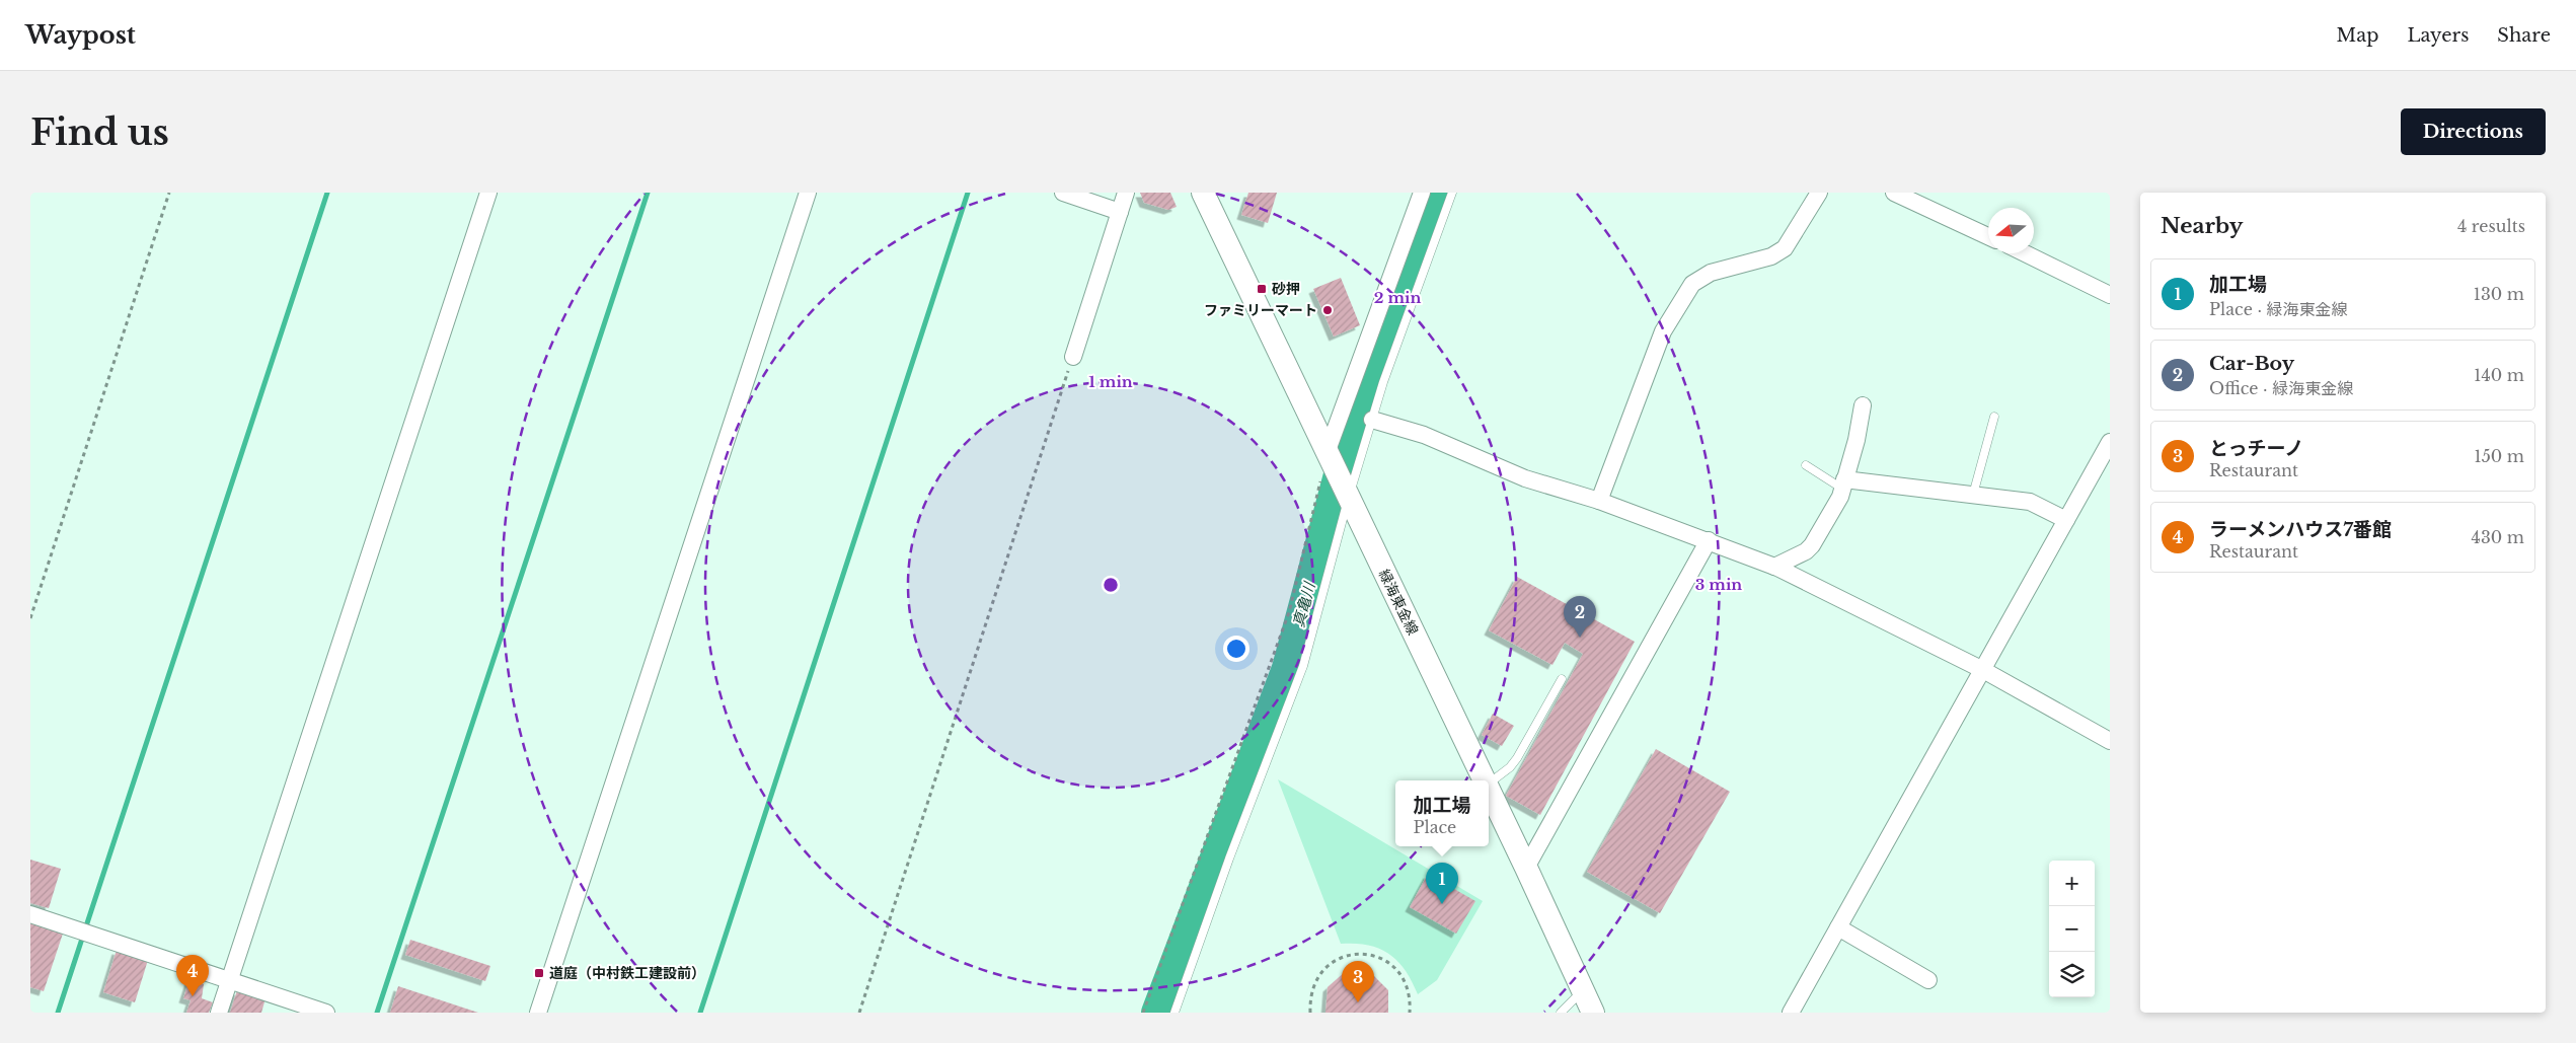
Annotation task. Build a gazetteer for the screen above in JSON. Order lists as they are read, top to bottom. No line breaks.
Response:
{"streets":{"main road":["緑海東金線"]},"water":["真亀川"],"places":{"transit":["砂押","道庭（中村鉄工建設前）"],"other":["ファミリーマート"]},"north":"left","page":{"header":"Waypost","nav":["Map","Layers","Share"],"buttons":"Directions","title":"Find us","heading":["Nearby","4 results"],"list":[{"mark":"1","name":"加工場","note":"Place · 緑海東金線","value":"130 m"},{"mark":"2","name":"Car-Boy","note":"Office · 緑海東金線","value":"140 m"},{"mark":"3","name":"とっチーノ","note":"Restaurant","value":"150 m"},{"mark":"4","name":"ラーメンハウス7番館","note":"Restaurant","value":"430 m"}],"pins":["2","1","4","3"],"popup":["加工場","Place"],"map_buttons":["+","−"]},"rings":["2 min","1 min","3 min"]}
